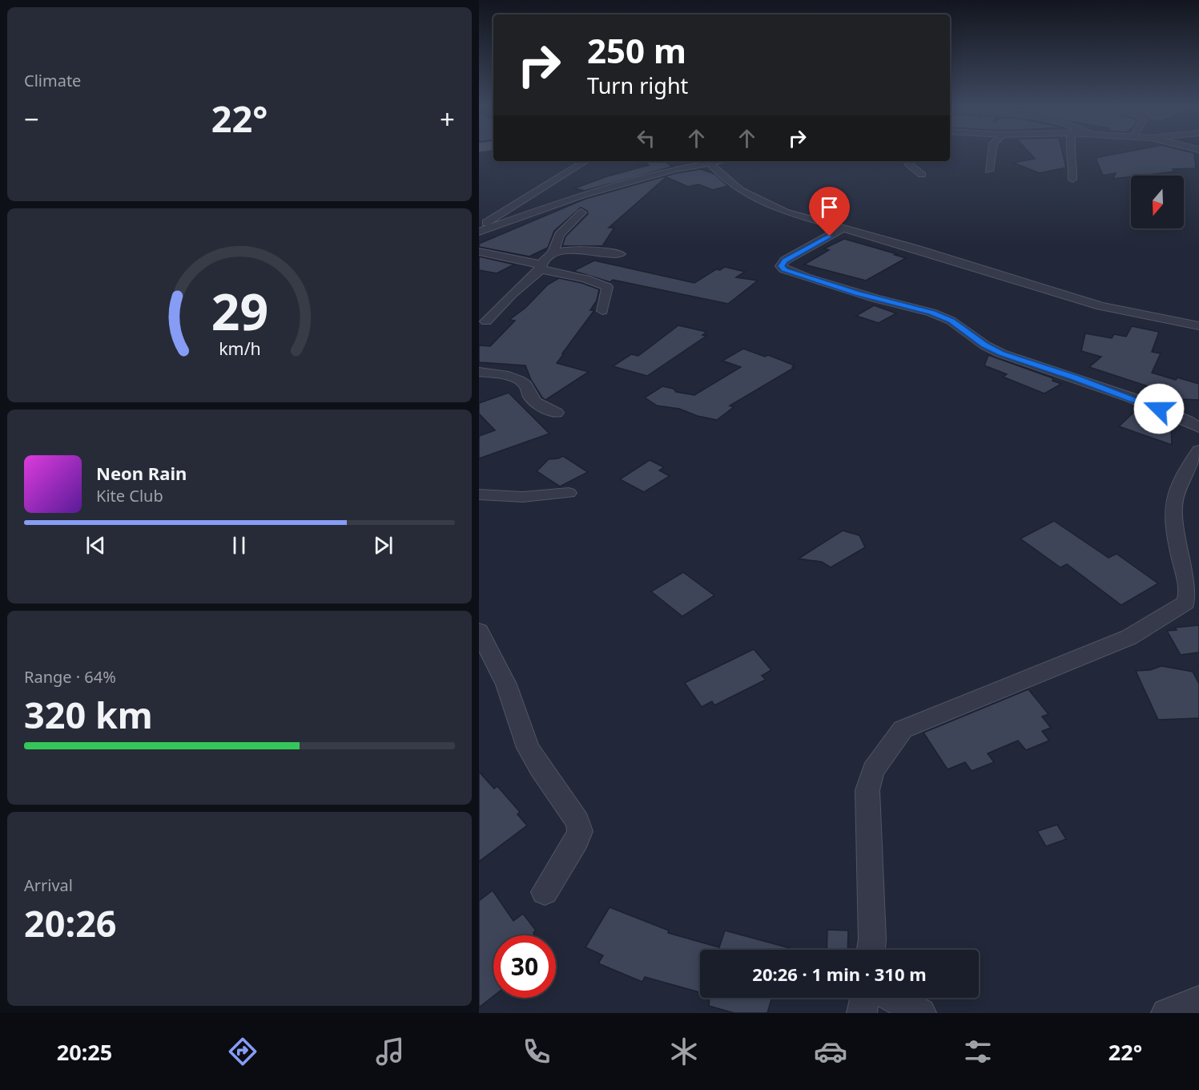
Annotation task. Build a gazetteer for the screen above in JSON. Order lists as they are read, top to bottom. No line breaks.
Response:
{"north":"bottom","page":{"tile":["Climate",["Range · 64%","320 km"],["Arrival","20:26"]],"turn":["250 m","Turn right"],"heat":["−","22°","+"],"song":["Neon Rain","Kite Club"],"limit":"30","trip":"20:26 · 1 min · 310 m","tabs":["20:25","22°"],"gauge":["29","km/h"]}}
